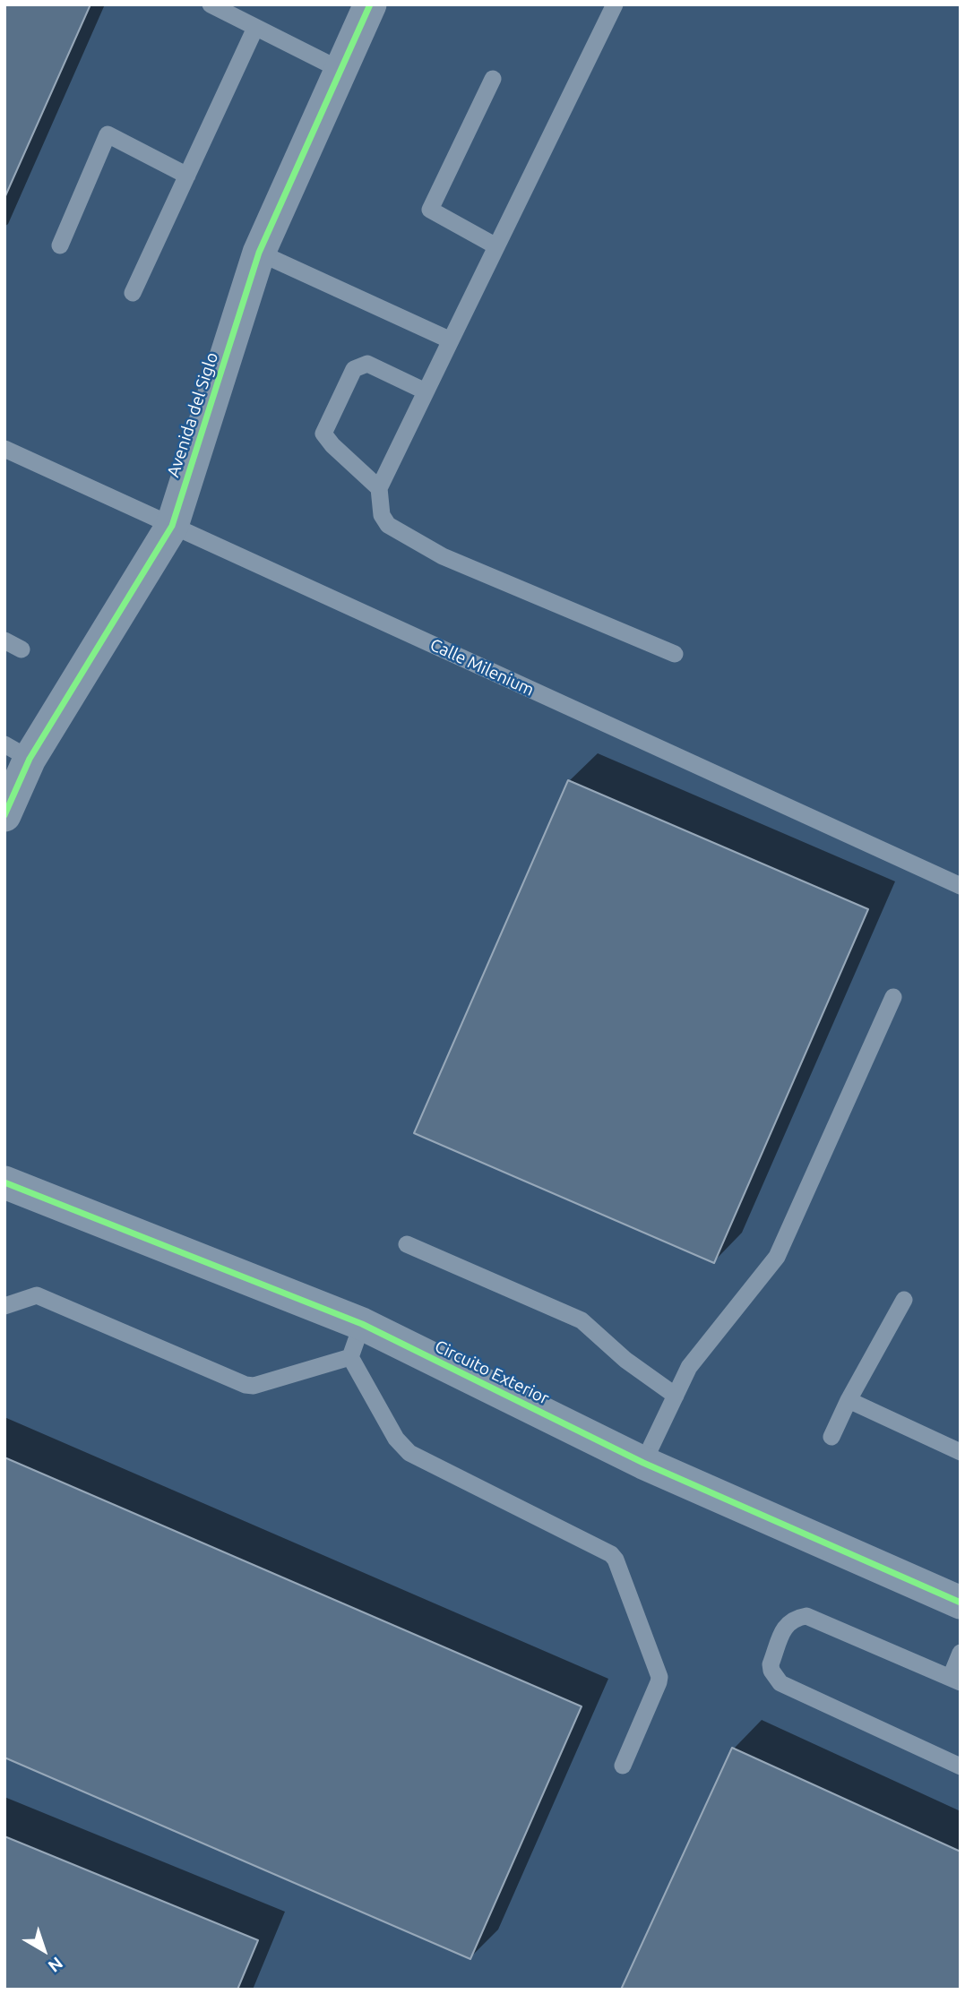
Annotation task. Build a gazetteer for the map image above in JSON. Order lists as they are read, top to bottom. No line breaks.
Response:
{"streets":{"street":["Avenida del Siglo","Circuito Exterior"],"lane":["Calle Milenium"]},"crossings":[["Avenida del Siglo","Calle Milenium"]],"north":"bottom right"}
